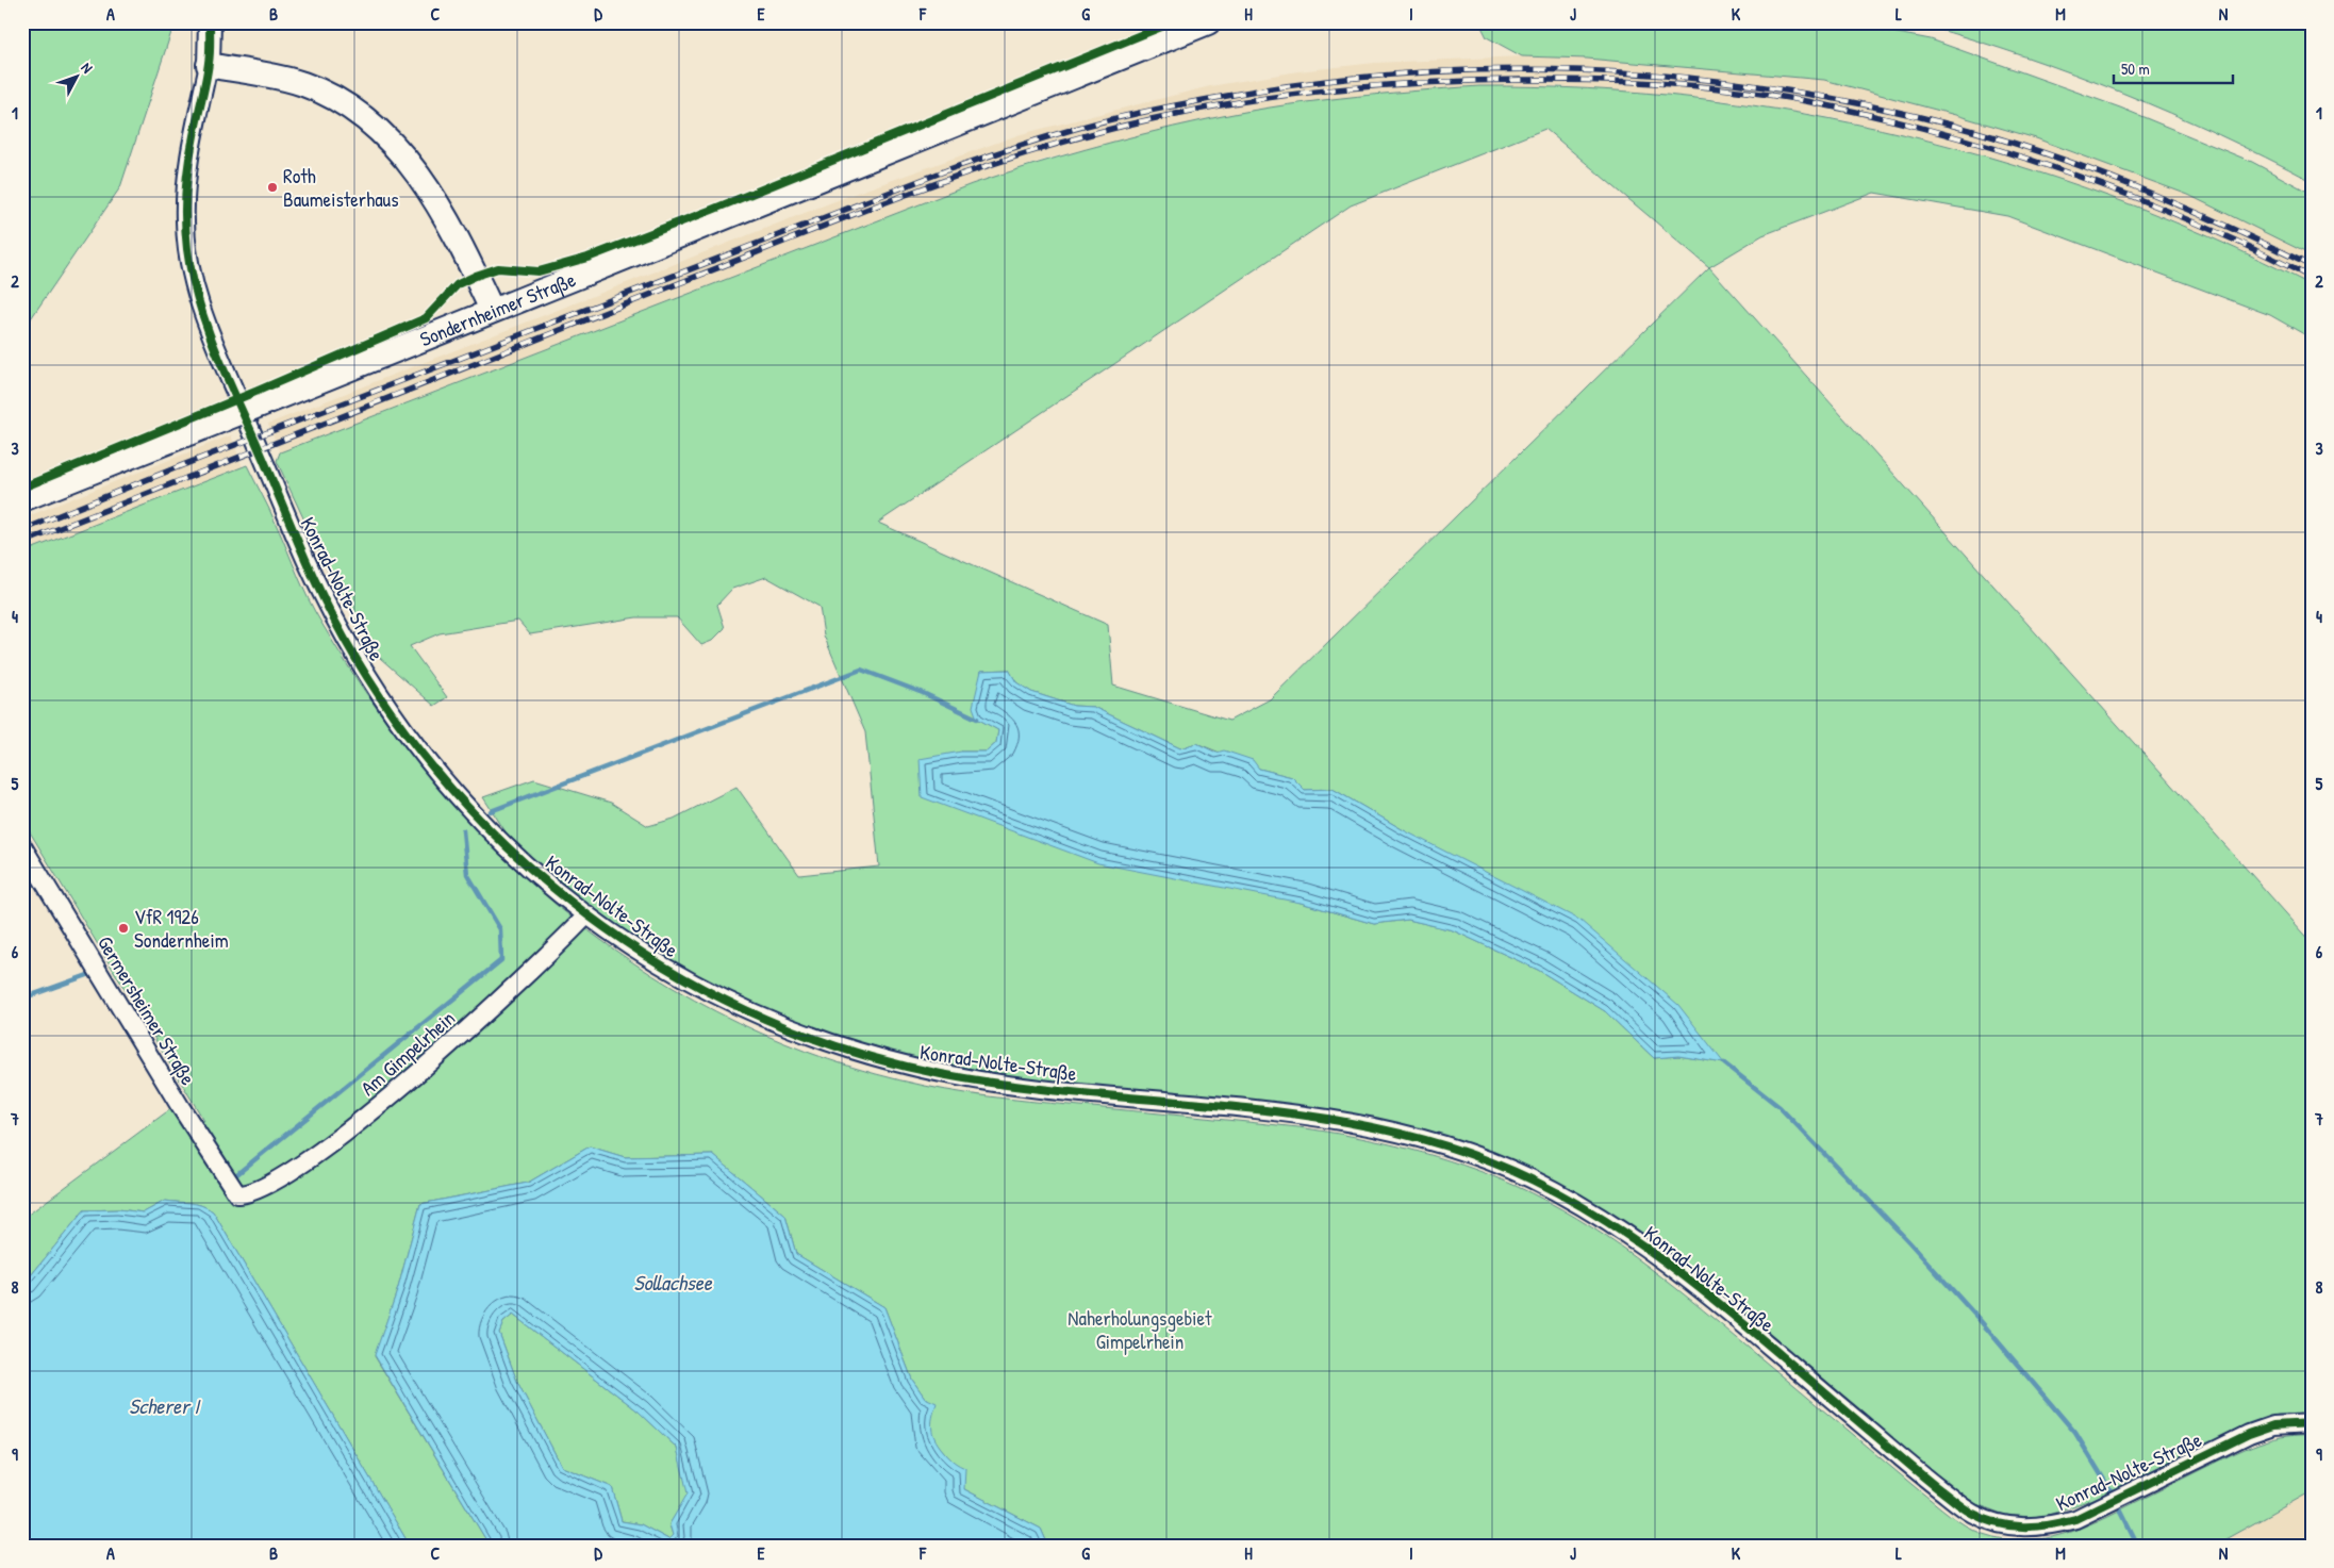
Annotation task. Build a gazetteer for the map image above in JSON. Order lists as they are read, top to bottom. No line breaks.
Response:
{"streets":{"main road":["Sondernheimer Straße"],"street":["Konrad-Nolte-Straße","Germersheimer Straße","Am Gimpelrhein"]},"crossings":[["Konrad-Nolte-Straße","Am Gimpelrhein"],["Germersheimer Straße","Am Gimpelrhein"]],"water":["Sollachsee","Scherer I"],"parks":["Naherholungsgebiet Gimpelrhein"],"places":["Roth Baumeisterhaus","VfR 1926 Sondernheim"],"scale_bar":"50 m","north":"top right","grid":{"columns":["A","B","C","D","E","F","G","H","I","J","K","L","M","N"],"rows":["1","2","3","4","5","6","7","8","9"]}}
